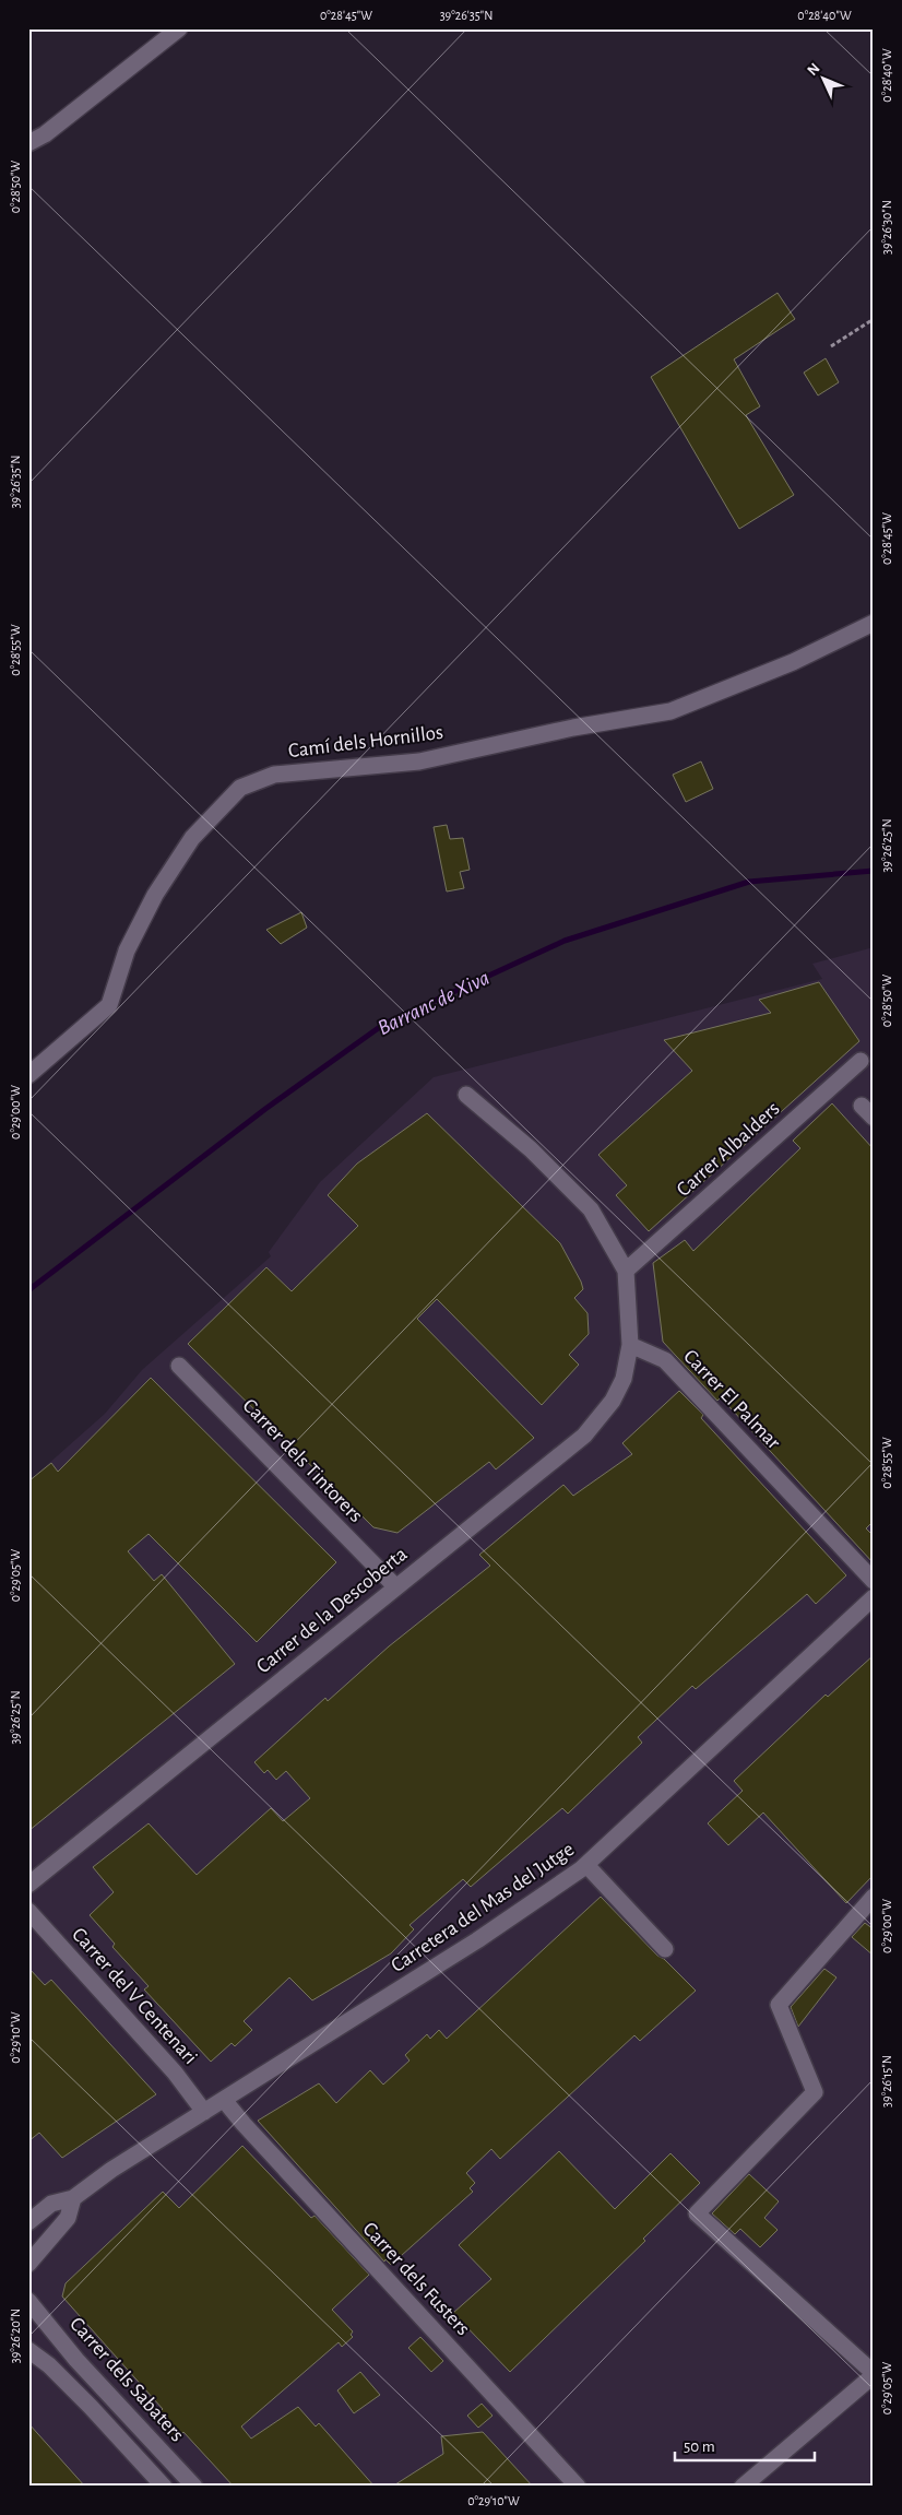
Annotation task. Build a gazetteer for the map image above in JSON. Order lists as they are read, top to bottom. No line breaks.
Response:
{"streets":{"street":["Camí dels Hornillos","Carrer Albalders","Carrer El Palmar","Carrer dels Tintorers","Carrer de la Descoberta","Carretera del Mas del Jutge","Carrer del V Centenari","Carrer dels Fusters","Carrer dels Sabaters"]},"crossings":[["Carrer El Palmar","Carrer de la Descoberta"],["Carrer dels Tintorers","Carrer de la Descoberta"],["Carretera del Mas del Jutge","Carrer del V Centenari"],["Carretera del Mas del Jutge","Carrer dels Fusters"]],"water":["Barranc de Xiva"],"scale_bar":"50 m","north":"top left","coordinates":["0°28'45\"W","39°26'35\"N","0°28'40\"W","0°28'50\"W","39°26'30\"N","0°28'55\"W","39°26'25\"N","0°29'00\"W","0°29'05\"W","0°29'10\"W","39°26'15\"N","39°26'20\"N"]}
